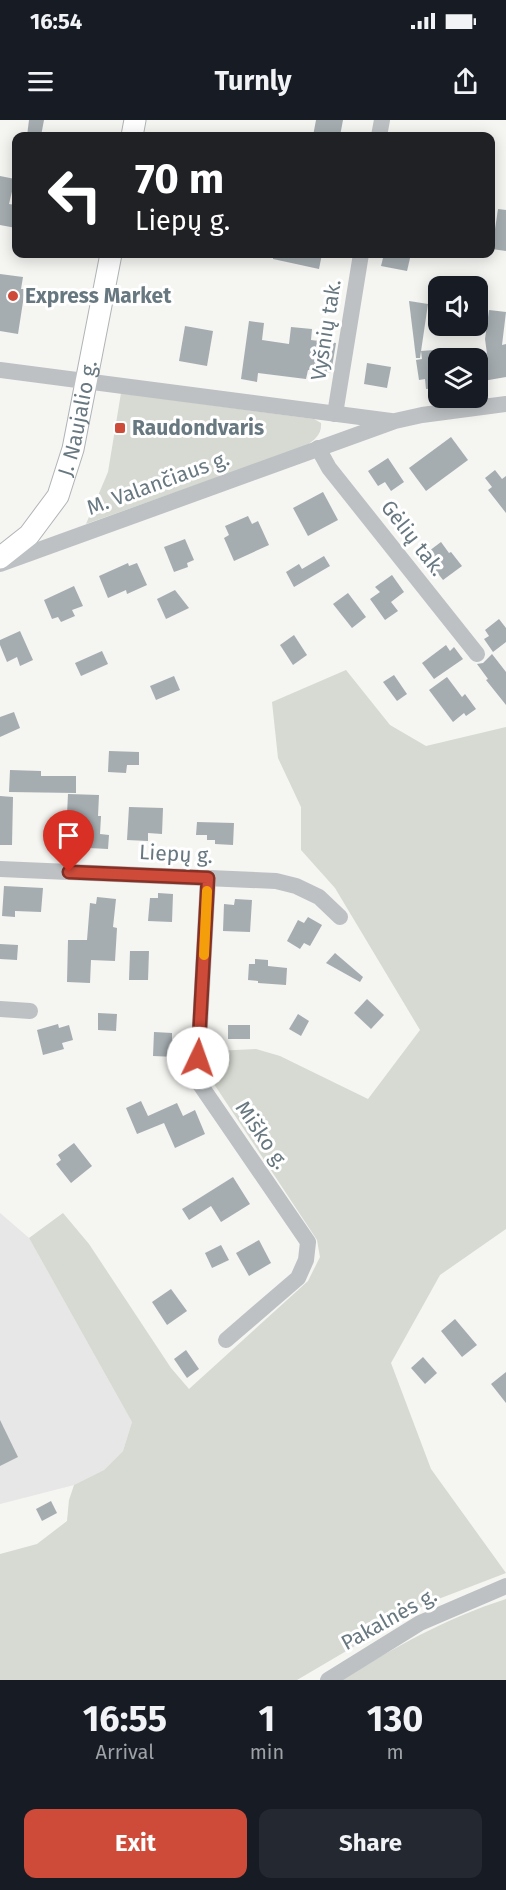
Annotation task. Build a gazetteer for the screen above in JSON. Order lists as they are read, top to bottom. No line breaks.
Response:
{"streets":{"main road":["J. Naujalio g."],"street":["Vyšnių tak.","M. Valančiaus g.","Gėlių tak.","Liepų g.","Miško g.","Pakalnės g."]},"crossings":[["M. Valančiaus g.","Gėlių tak."],["Liepų g.","Miško g."]],"places":{"other":["Express Market"],"transit":["Raudondvaris"]},"page":{"status":"16:54","header":"Turnly","turn":["70 m","Liepų g."],"eta":["16:55","Arrival","1","min","130","m"],"buttons":["Exit","Share"]}}
